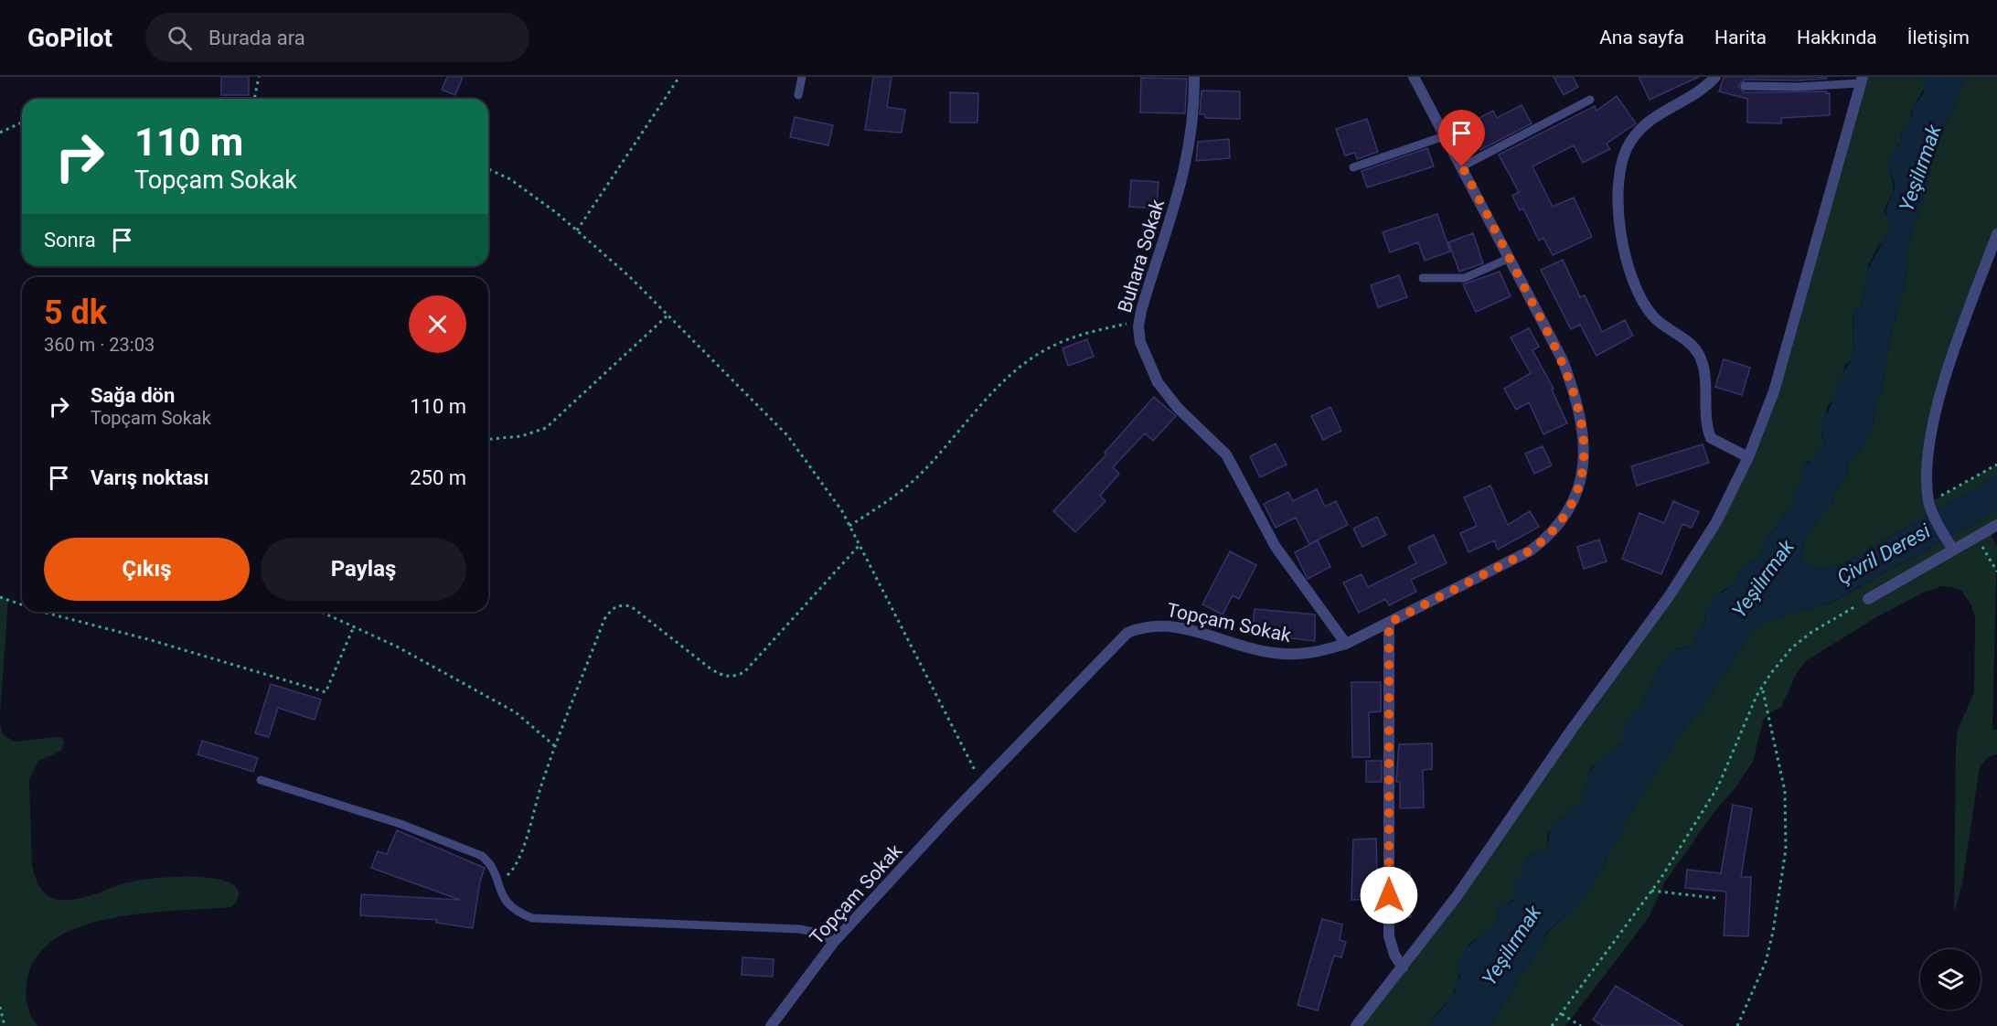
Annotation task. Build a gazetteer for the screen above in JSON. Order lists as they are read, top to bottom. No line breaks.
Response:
{"streets":{"street":["Buhara Sokak","Topçam Sokak"]},"crossings":[["Buhara Sokak","Topçam Sokak"]],"water":["Yeşilırmak","Çivril Deresi"],"page":{"header":"GoPilot","search":"Burada ara","nav":["Ana sayfa","Harita","Hakkında","İletişim"],"turn":["110 m","Topçam Sokak"],"then":"Sonra","heading":["5 dk","360 m · 23:03"],"list":[{"name":"Sağa dön","note":"Topçam Sokak","value":"110 m"},{"name":"Varış noktası","value":"250 m"}],"buttons":["Çıkış","Paylaş"]}}
